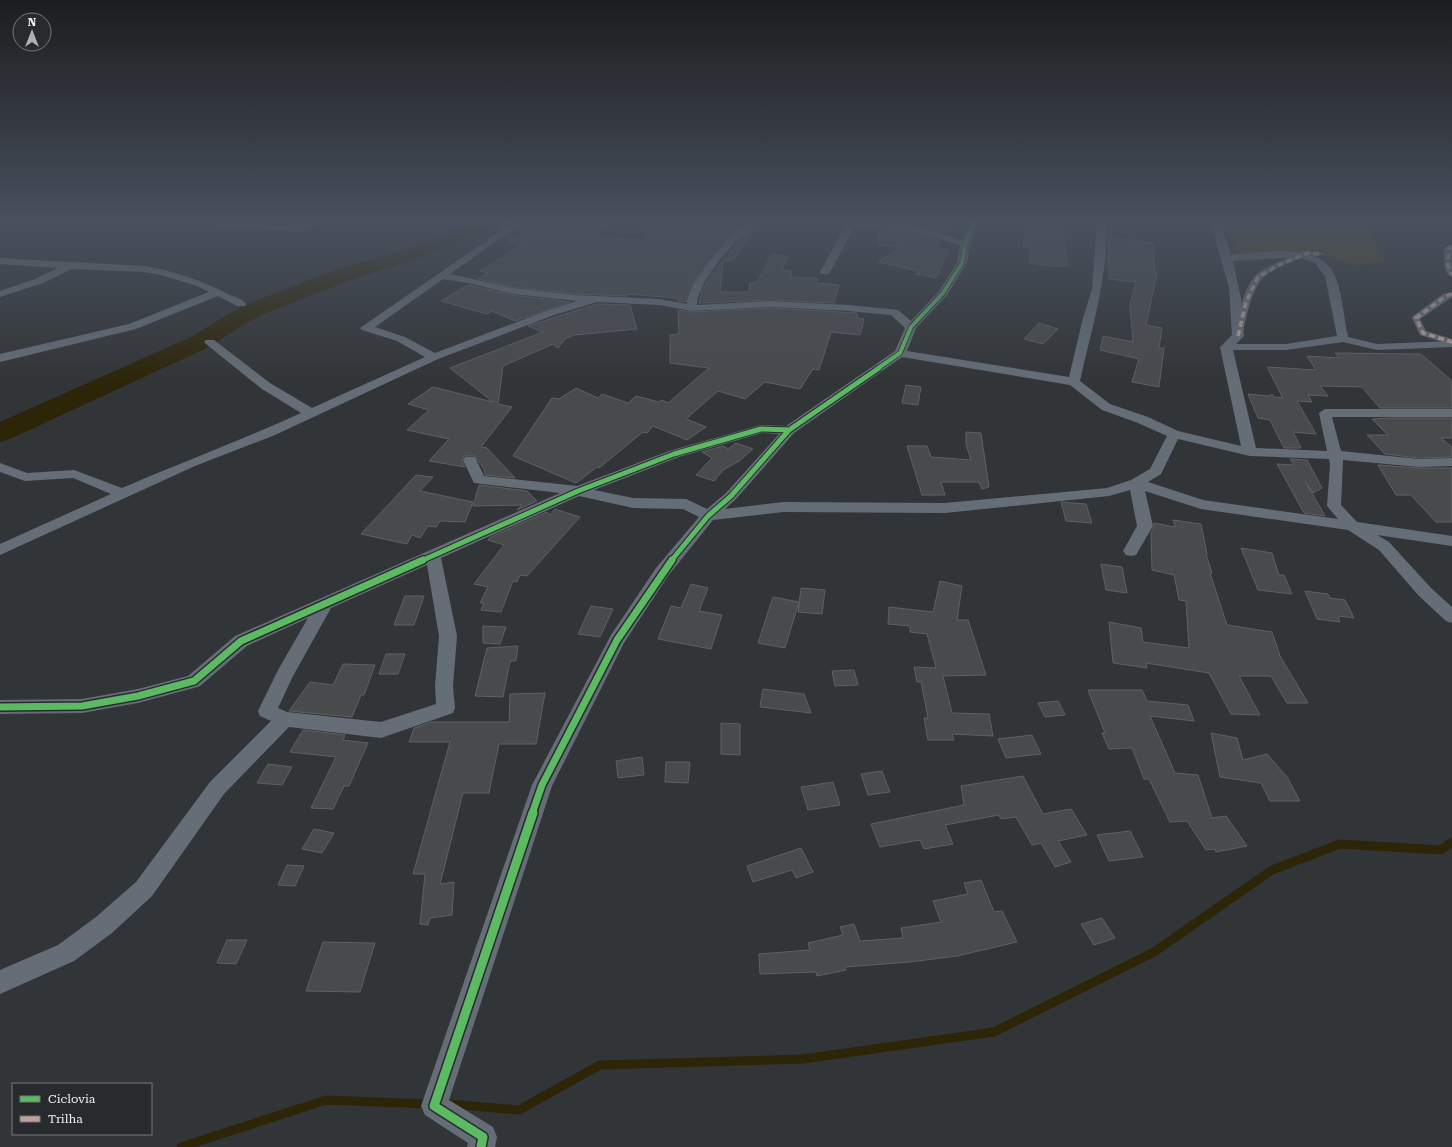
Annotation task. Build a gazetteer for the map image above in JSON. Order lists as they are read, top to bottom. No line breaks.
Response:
{"legend":["Ciclovia","Trilha"],"north":"top"}
